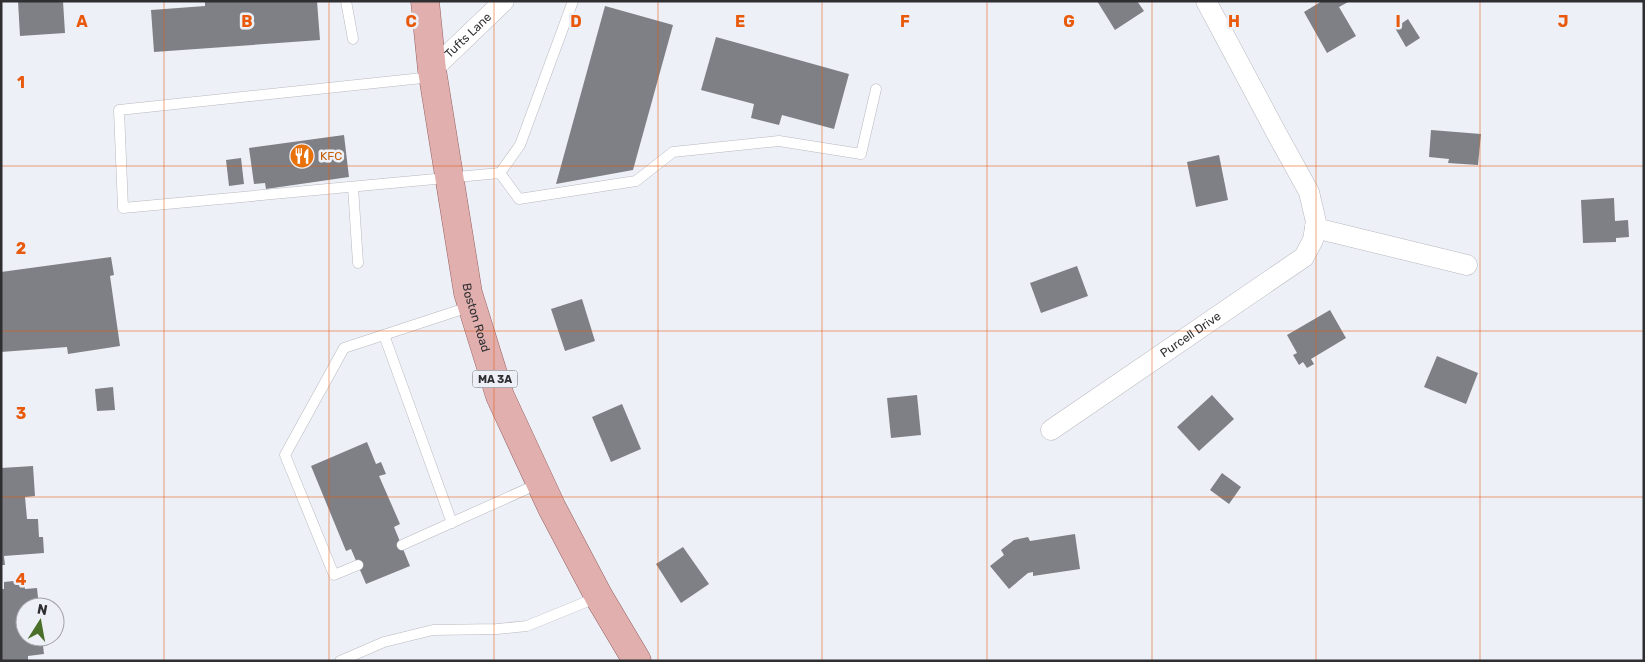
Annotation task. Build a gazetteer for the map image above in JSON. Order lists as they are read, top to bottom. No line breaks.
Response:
{"streets":{"main road":["Boston Road","MA 3A"],"street":["Tufts Lane","Purcell Drive"]},"crossings":[["Tufts Lane","Boston Road"]],"places":{"restaurant":["KFC"]},"north":"top","grid":{"columns":["A","B","C","D","E","F","G","H","I","J"],"rows":["1","2","3","4"]}}
